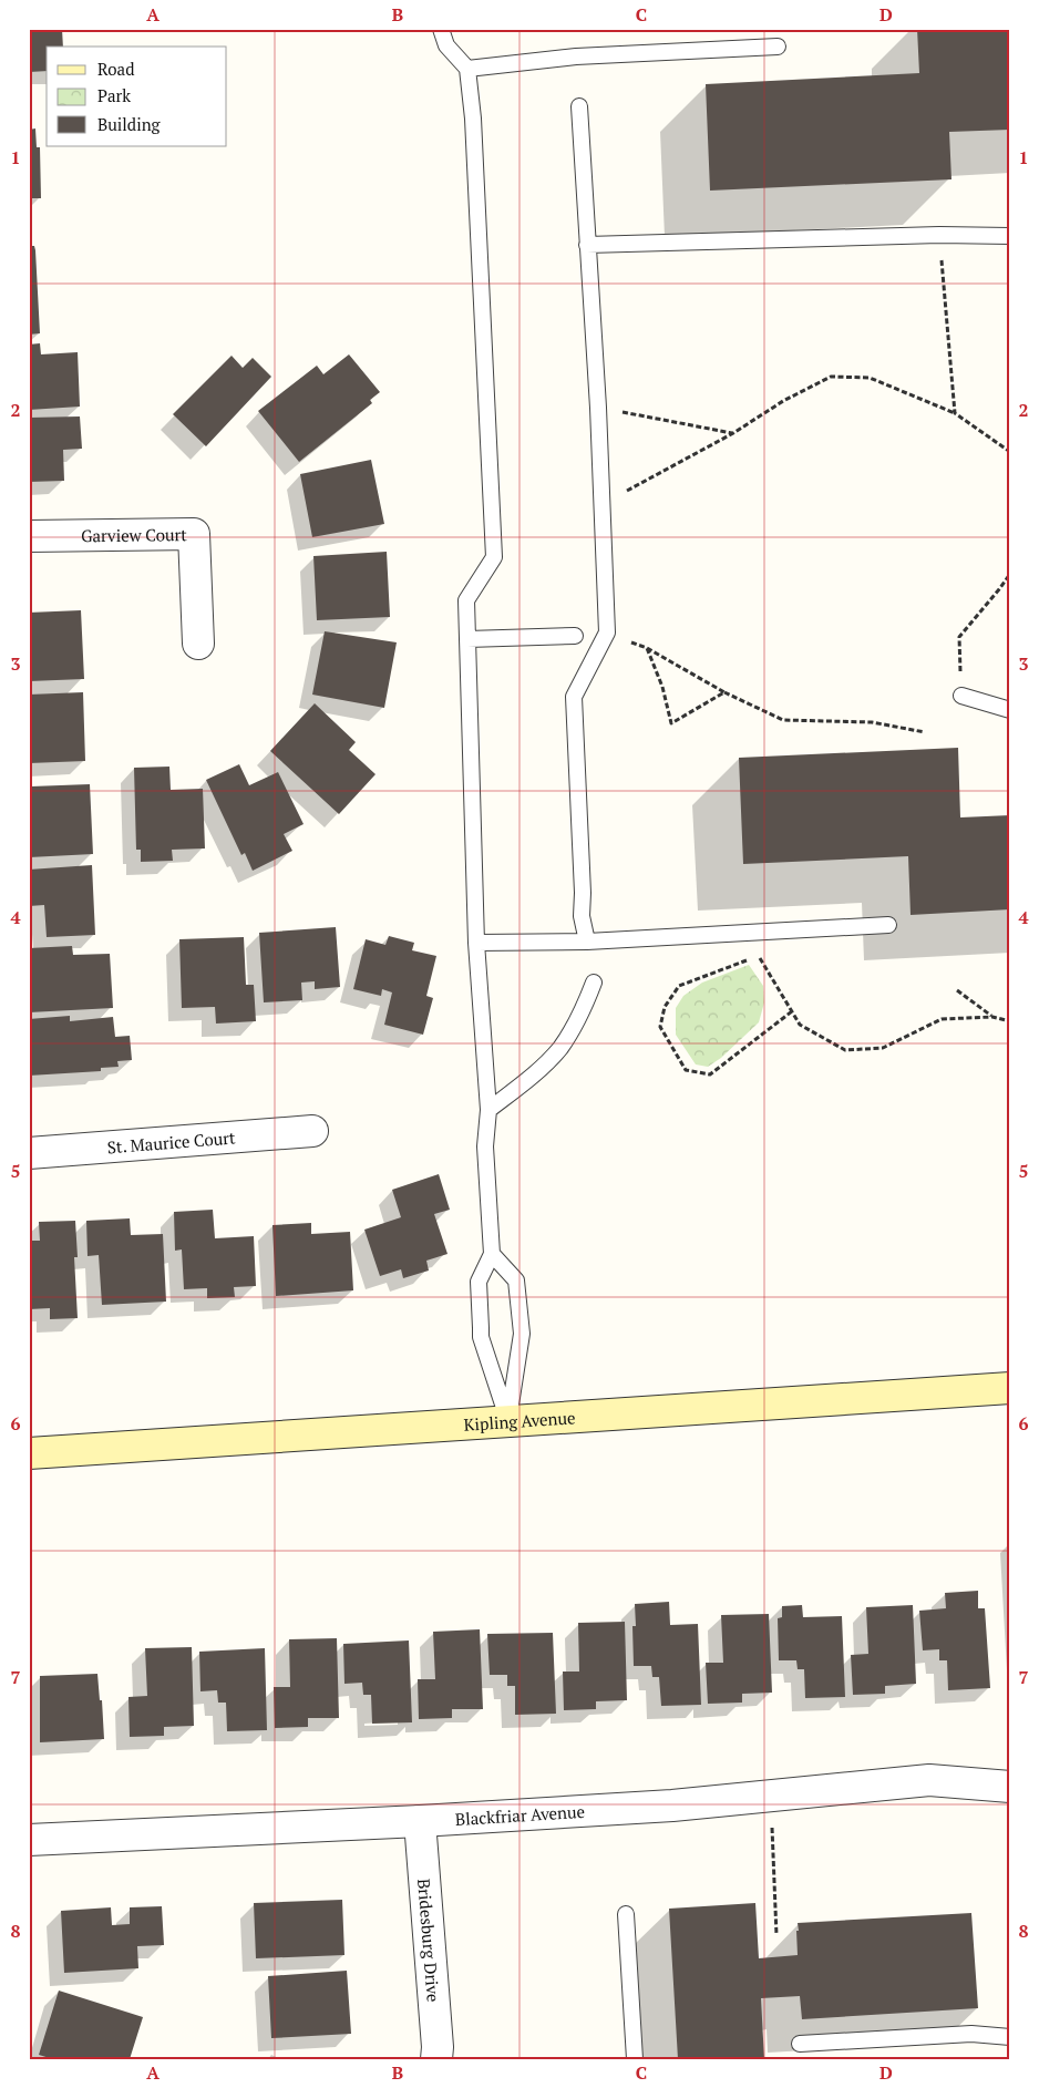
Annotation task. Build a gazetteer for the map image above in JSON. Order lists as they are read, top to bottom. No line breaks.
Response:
{"streets":{"main road":["Kipling Avenue"],"street":["Garview Court","St. Maurice Court","Blackfriar Avenue","Bridesburg Drive"]},"crossings":[["Blackfriar Avenue","Bridesburg Drive"]],"legend":["Road","Park","Building"],"grid":{"columns":["A","B","C","D"],"rows":["1","2","3","4","5","6","7","8"]}}
